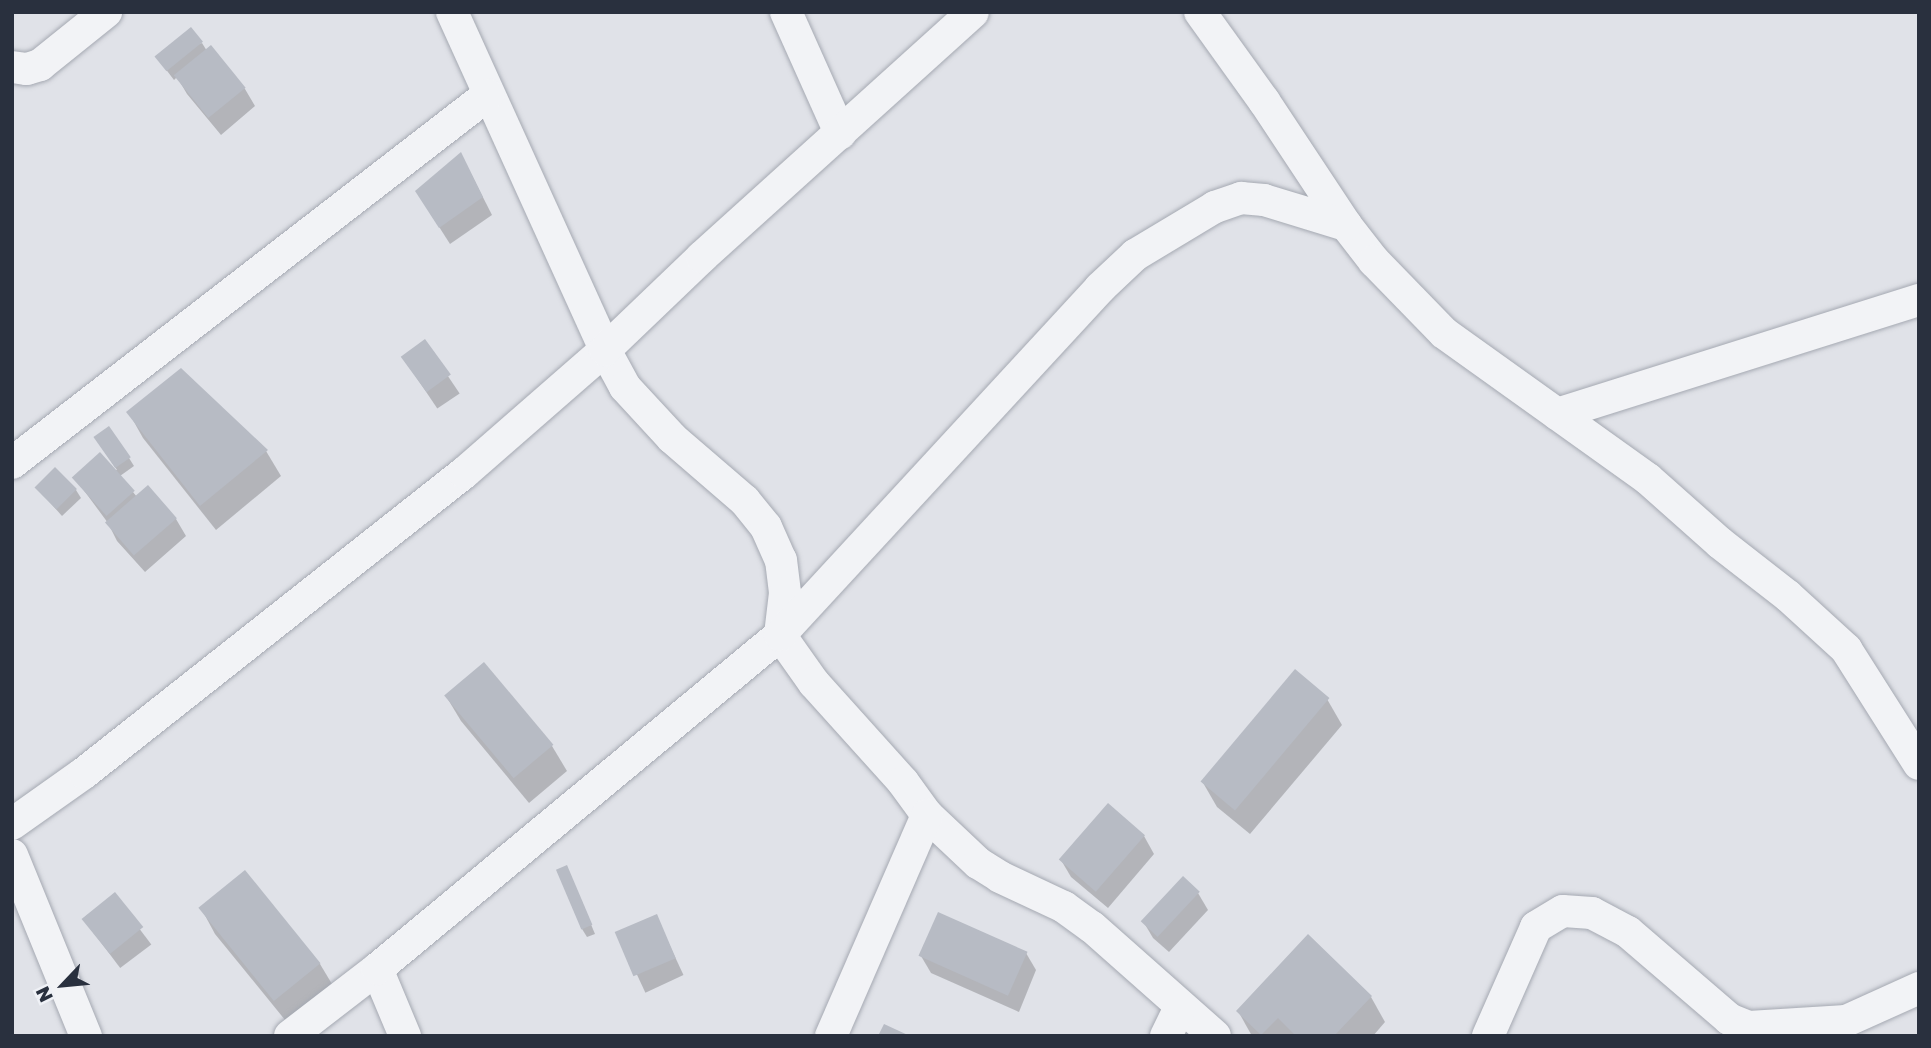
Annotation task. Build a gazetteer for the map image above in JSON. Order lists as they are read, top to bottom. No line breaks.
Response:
{"north":"bottom left"}
